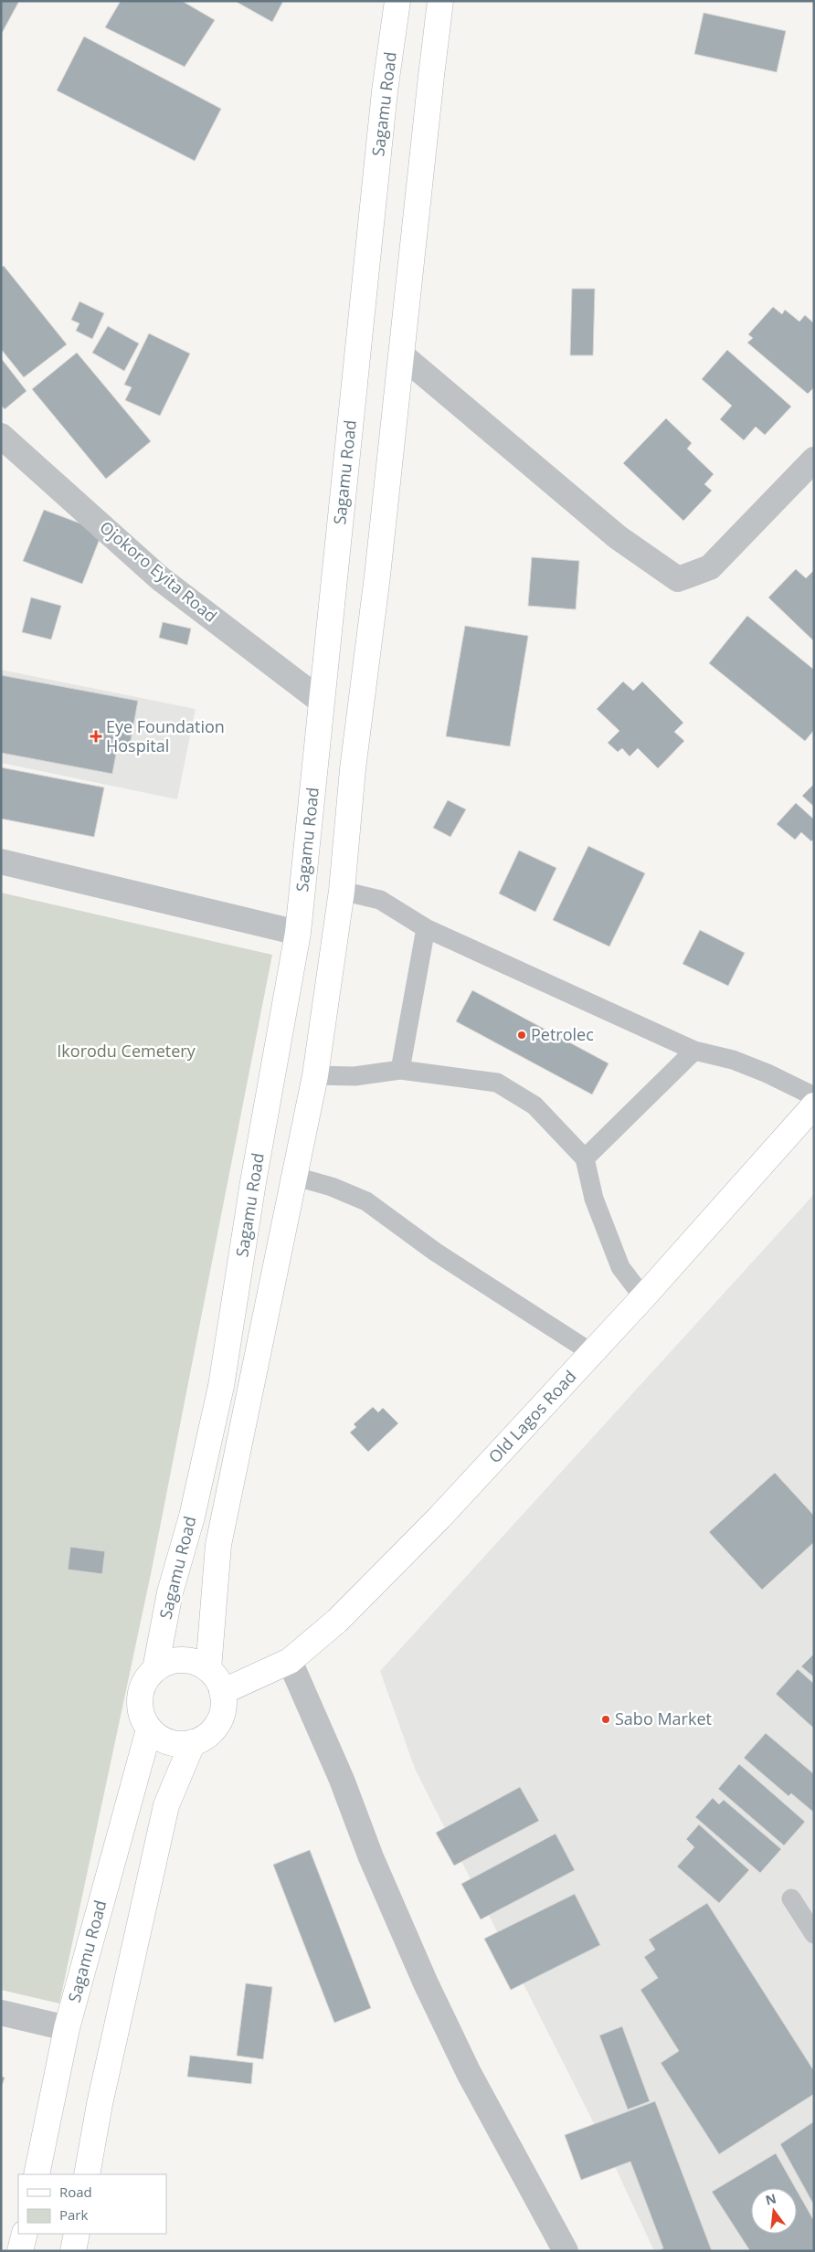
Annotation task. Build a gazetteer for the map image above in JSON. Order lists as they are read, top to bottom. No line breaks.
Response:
{"streets":{"main road":["Sagamu Road","Old Lagos Road"],"street":["Ojokoro Eyita Road"]},"crossings":[["Sagamu Road","Ojokoro Eyita Road"],["Sagamu Road","Old Lagos Road"]],"parks":["Ikorodu Cemetery"],"places":{"health":["Eye Foundation Hospital"],"other":["Petrolec","Sabo Market"]},"legend":["Road","Park"],"north":"top"}
